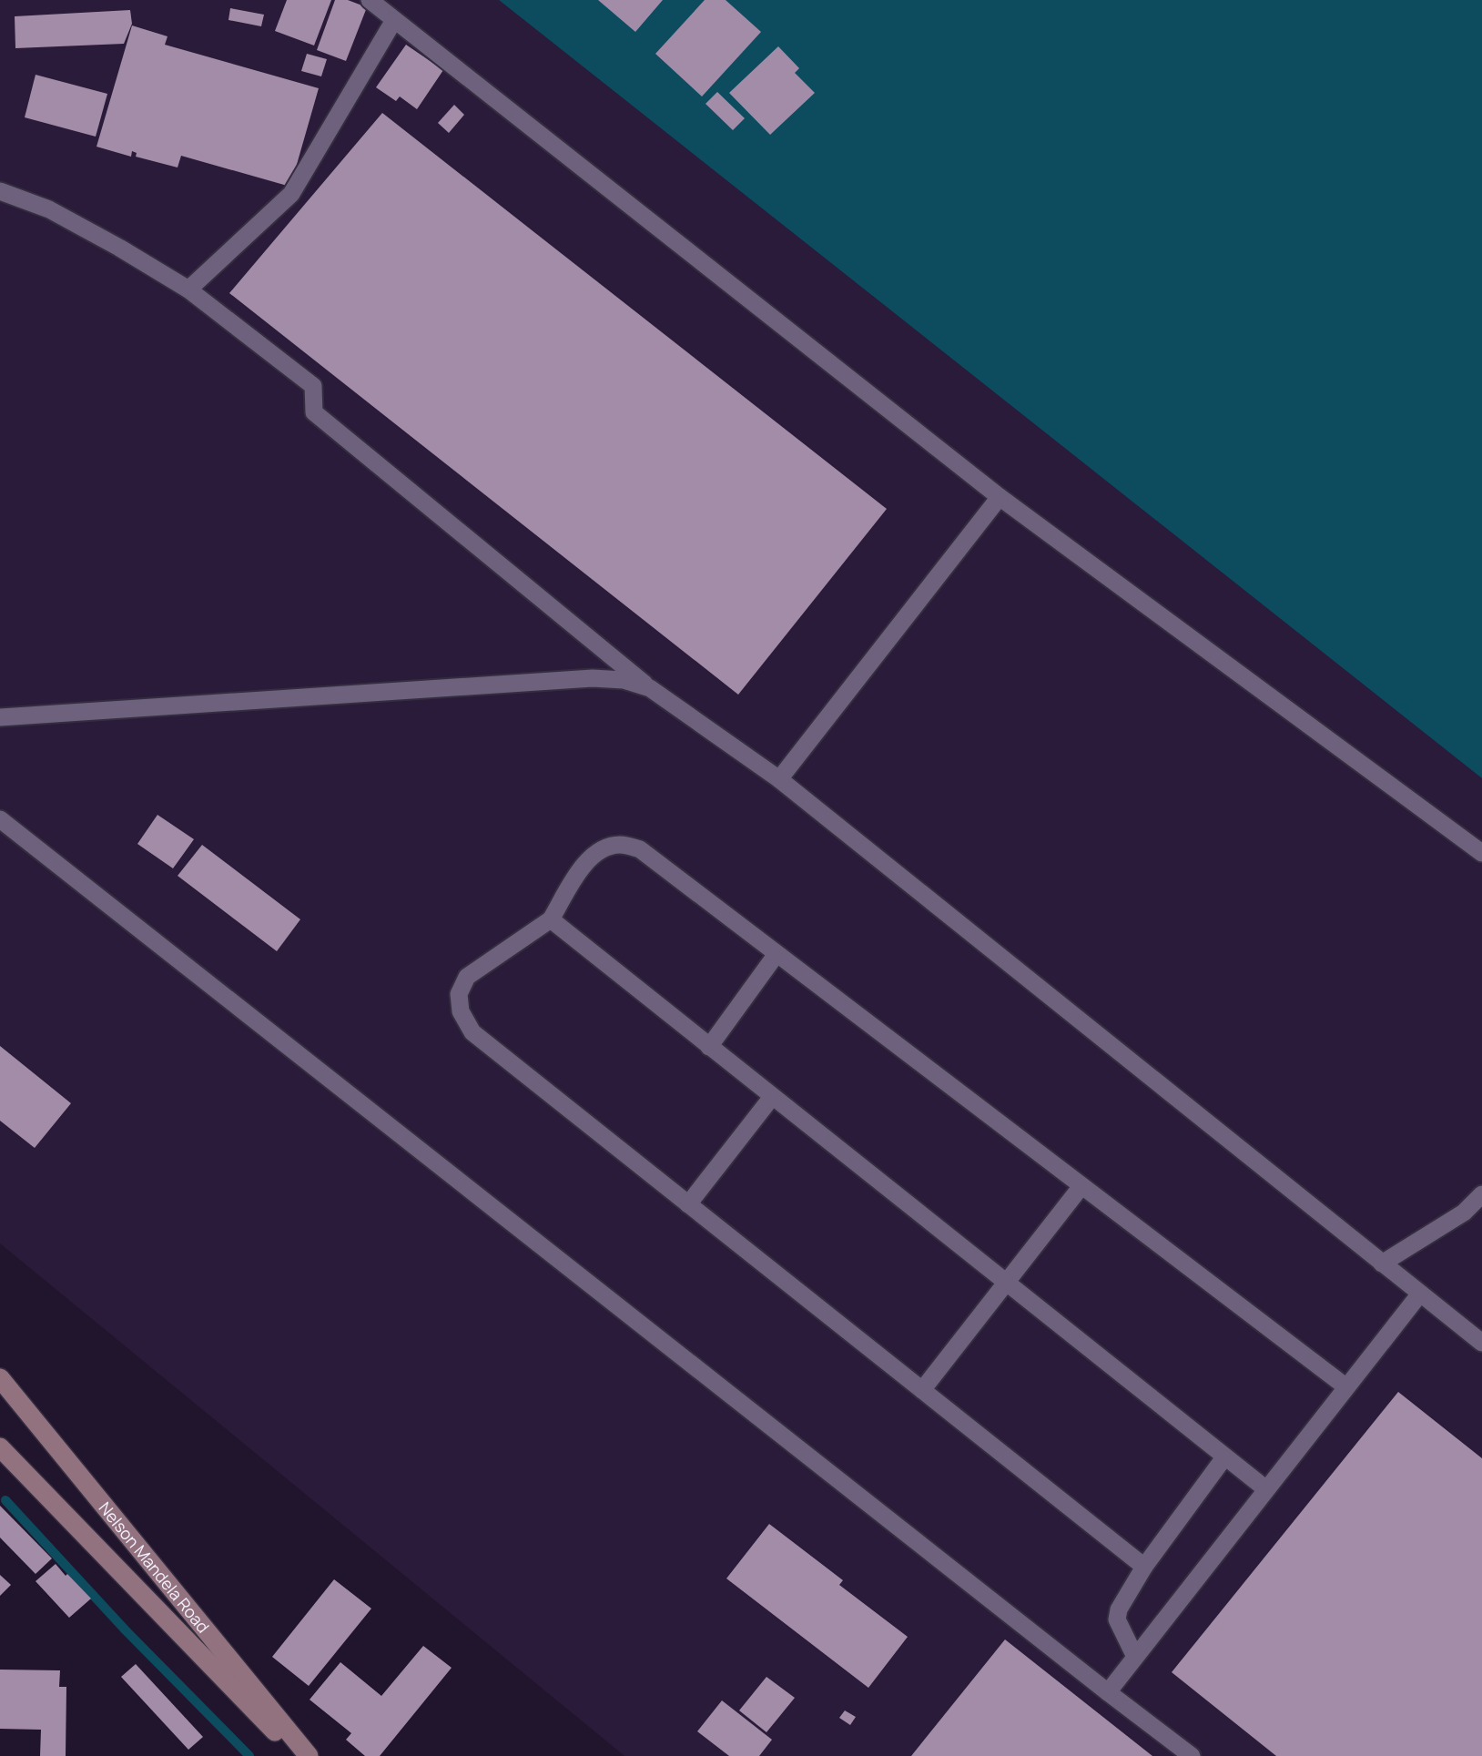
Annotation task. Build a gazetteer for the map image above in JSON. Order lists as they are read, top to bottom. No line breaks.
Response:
{"streets":{"main road":["Nelson Mandela Road"]}}
